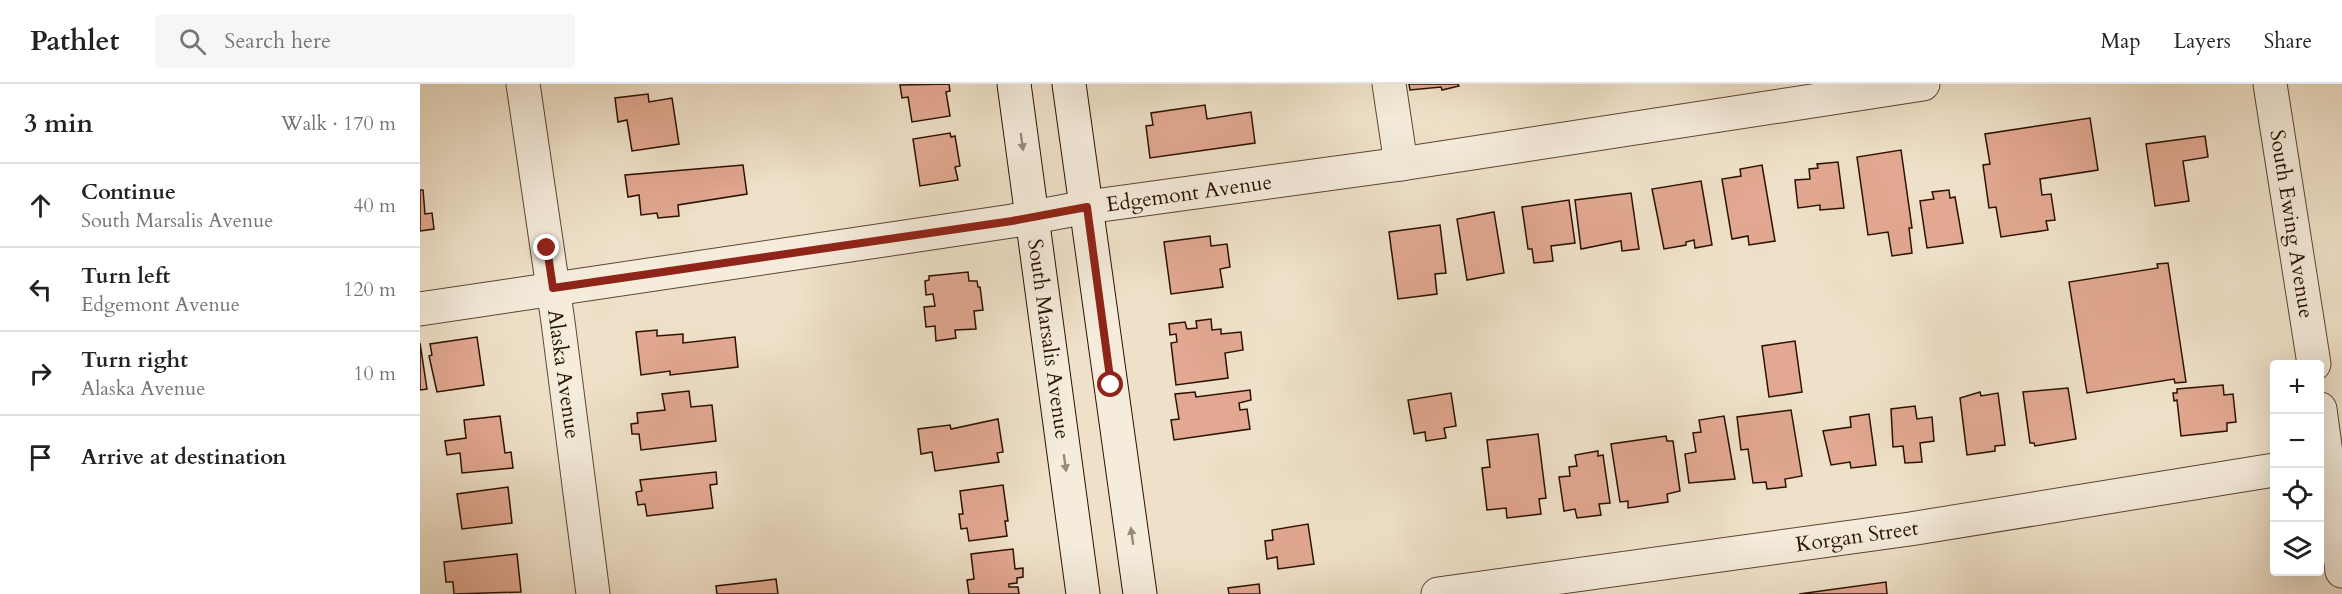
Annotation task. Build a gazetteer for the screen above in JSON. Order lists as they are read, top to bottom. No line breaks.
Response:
{"streets":{"street":["Edgemont Avenue","South Ewing Avenue","South Marsalis Avenue","Alaska Avenue","Korgan Street"]},"crossings":[["Edgemont Avenue","South Marsalis Avenue"],["Edgemont Avenue","Alaska Avenue"]],"page":{"header":"Pathlet","search":"Search here","nav":["Map","Layers","Share"],"heading":["3 min","Walk · 170 m"],"list":[["Continue","South Marsalis Avenue","40 m"],["Turn left","Edgemont Avenue","120 m"],["Turn right","Alaska Avenue","10 m"],"Arrive at destination"],"map_buttons":["+","−"]}}
